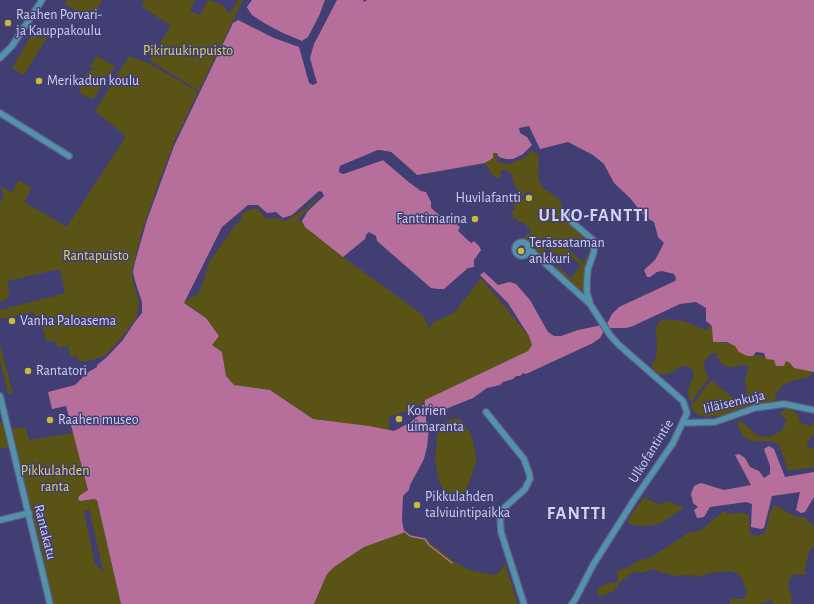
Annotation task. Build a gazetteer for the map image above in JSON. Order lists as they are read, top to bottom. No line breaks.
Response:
{"streets":{"street":["Iiläisenkuja","Ulkofantintie","Rantakatu"]},"crossings":[["Iiläisenkuja","Ulkofantintie"]],"districts":["ULKO-FANTTI","FANTTI"],"parks":["Pikiruukinpuisto","Rantapuisto","Pikkulahden ranta"],"places":["Raahen Porvari- ja Kauppakoulu","Merikadun koulu","Huvilafantti","Fanttimarina","Terässataman ankkuri","Vanha Paloasema","Rantatori","Koirien uimaranta","Raahen museo","Pikkulahden talviuintipaikka"]}
